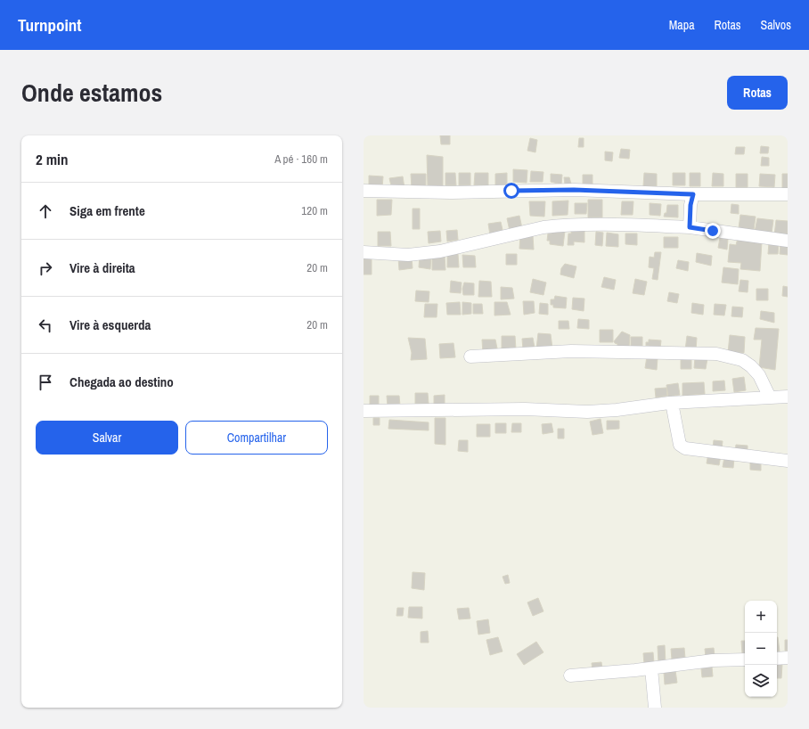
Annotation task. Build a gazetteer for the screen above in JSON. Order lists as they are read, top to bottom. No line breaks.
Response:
{"page":{"header":"Turnpoint","nav":["Mapa","Rotas","Salvos"],"title":"Onde estamos","buttons":["Rotas",["Salvar","Compartilhar"]],"heading":["2 min","A pé · 160 m"],"list":[["Siga em frente","120 m"],["Vire à direita","20 m"],["Vire à esquerda","20 m"],"Chegada ao destino"],"map_buttons":["+","−"]}}
